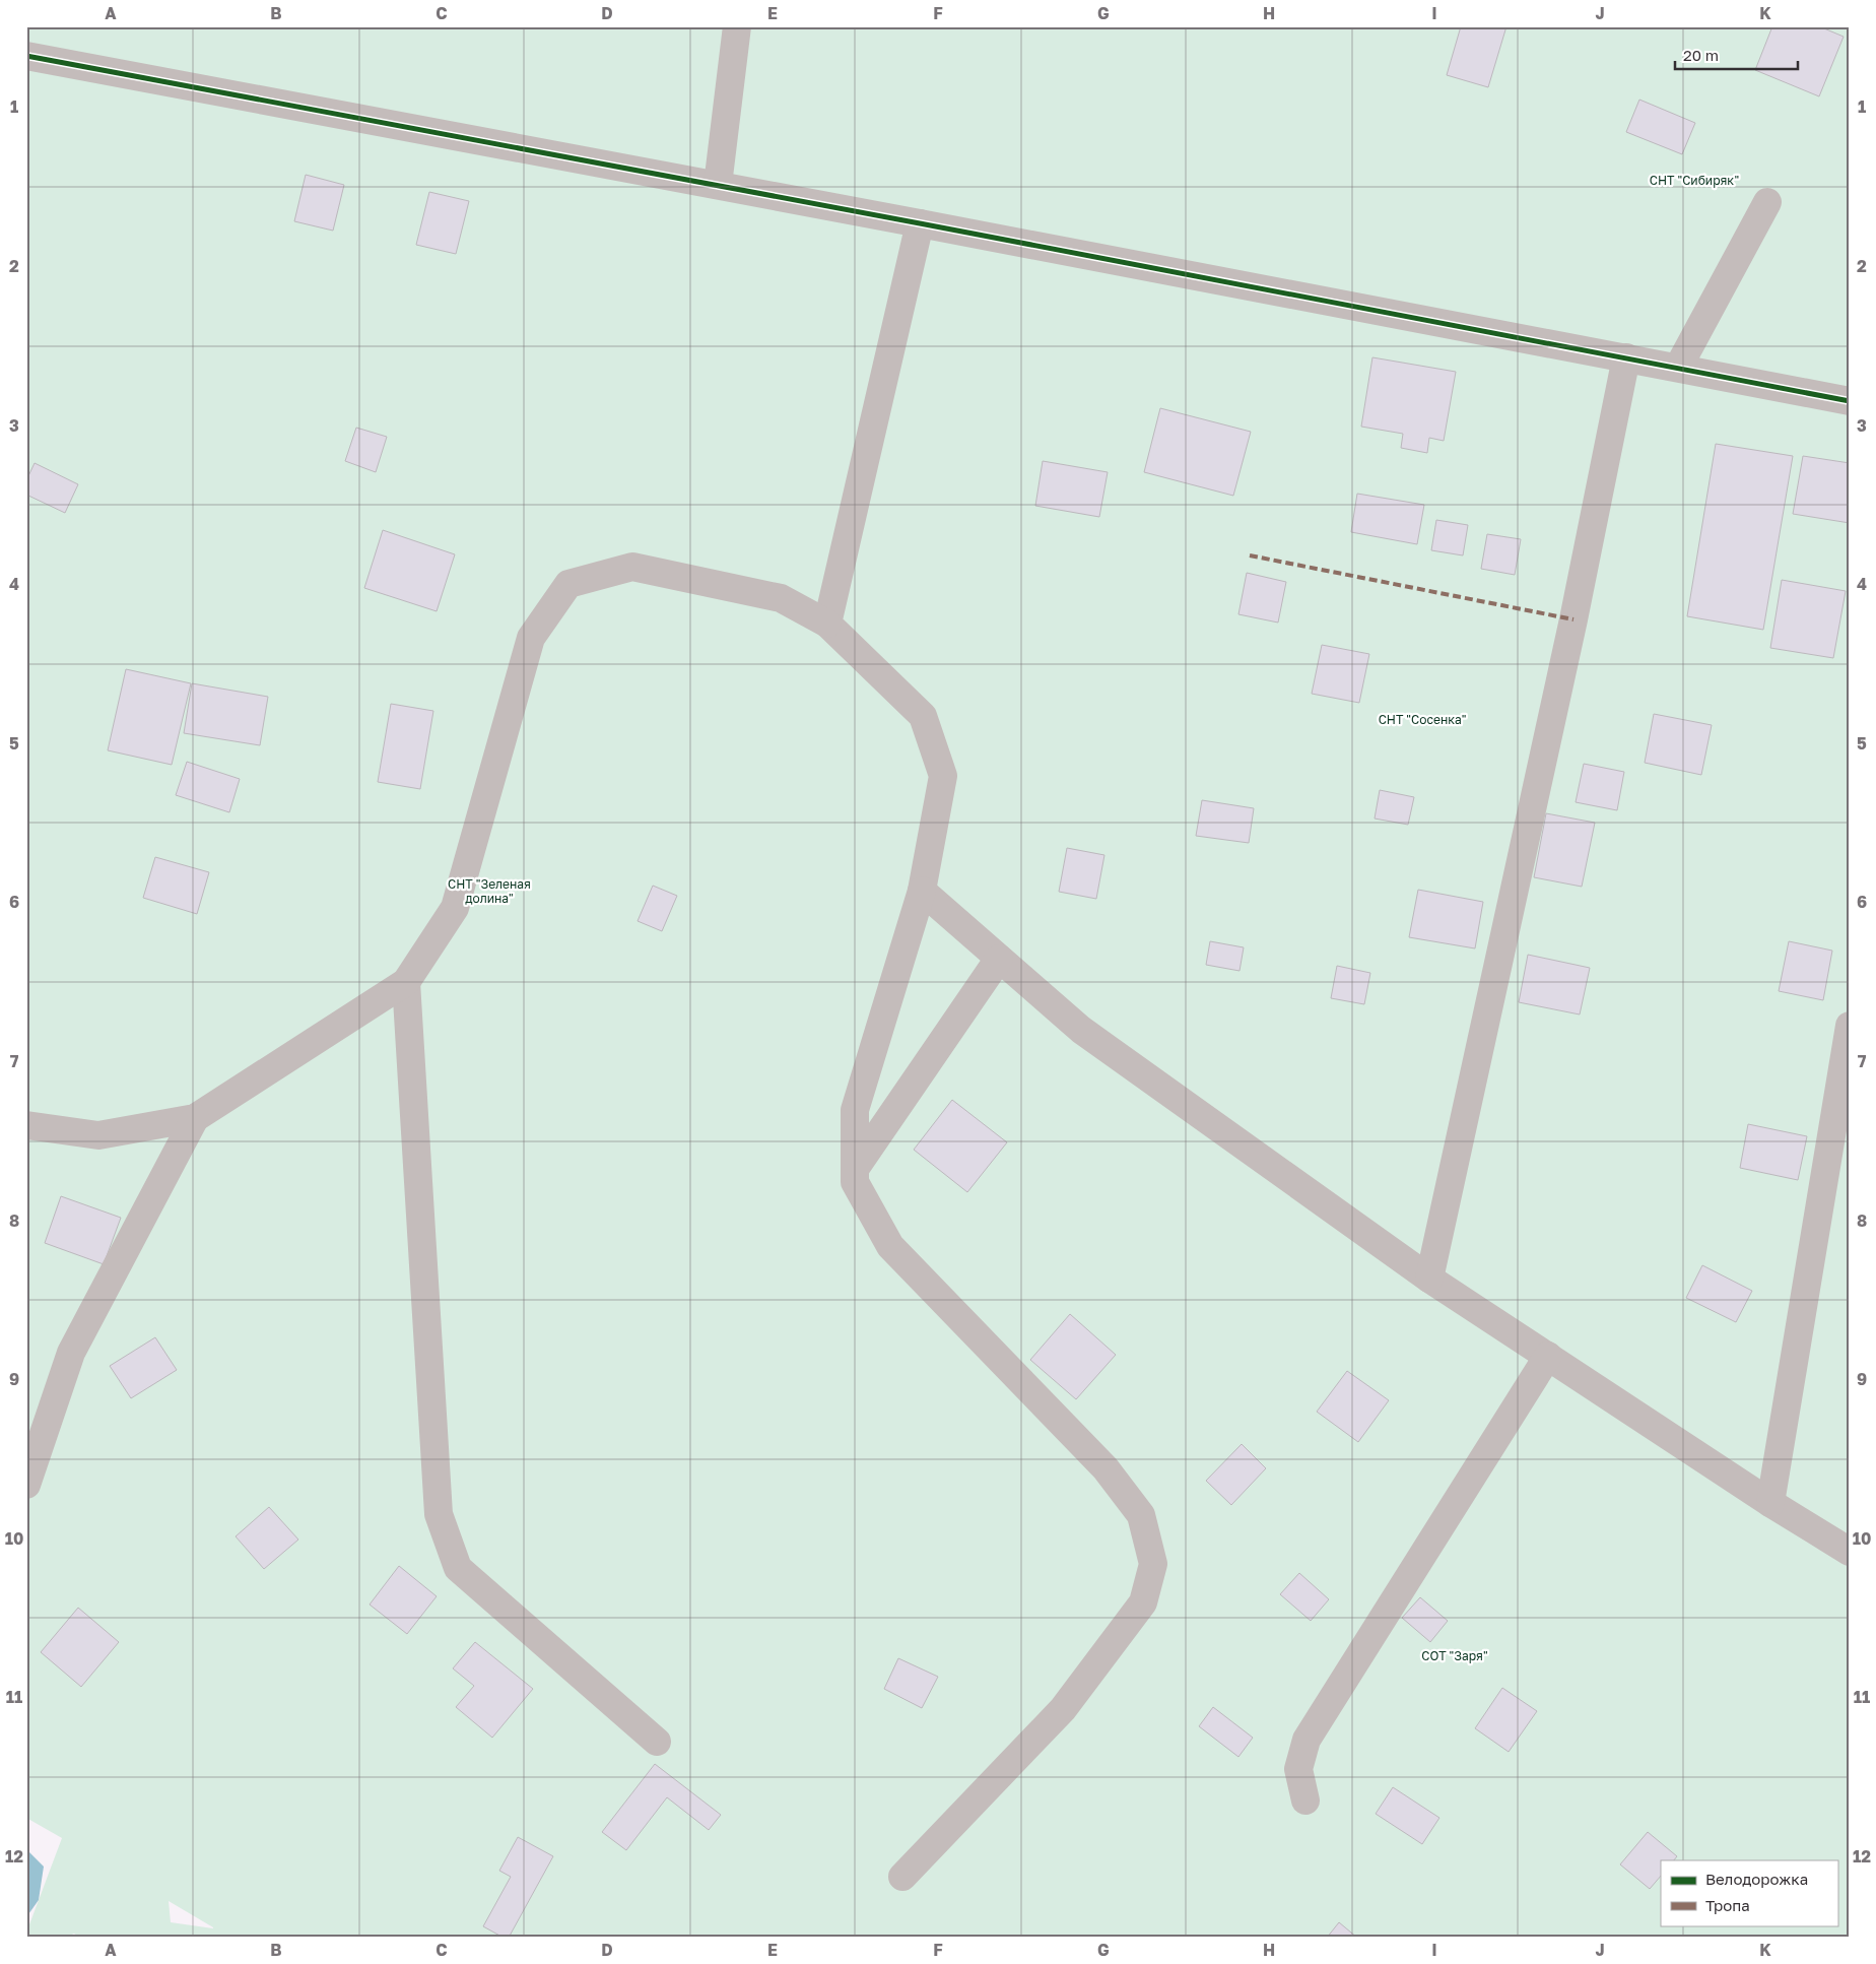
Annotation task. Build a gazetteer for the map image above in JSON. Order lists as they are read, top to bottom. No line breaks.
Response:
{"parks":["СНТ \"Сибиряк\"","СНТ \"Сосенка\"","СНТ \"Зеленая долина\"","СОТ \"Заря\""],"legend":["Велодорожка","Тропа"],"scale_bar":"20 m","grid":{"columns":["A","B","C","D","E","F","G","H","I","J","K"],"rows":["1","2","3","4","5","6","7","8","9","10","11","12"]}}
